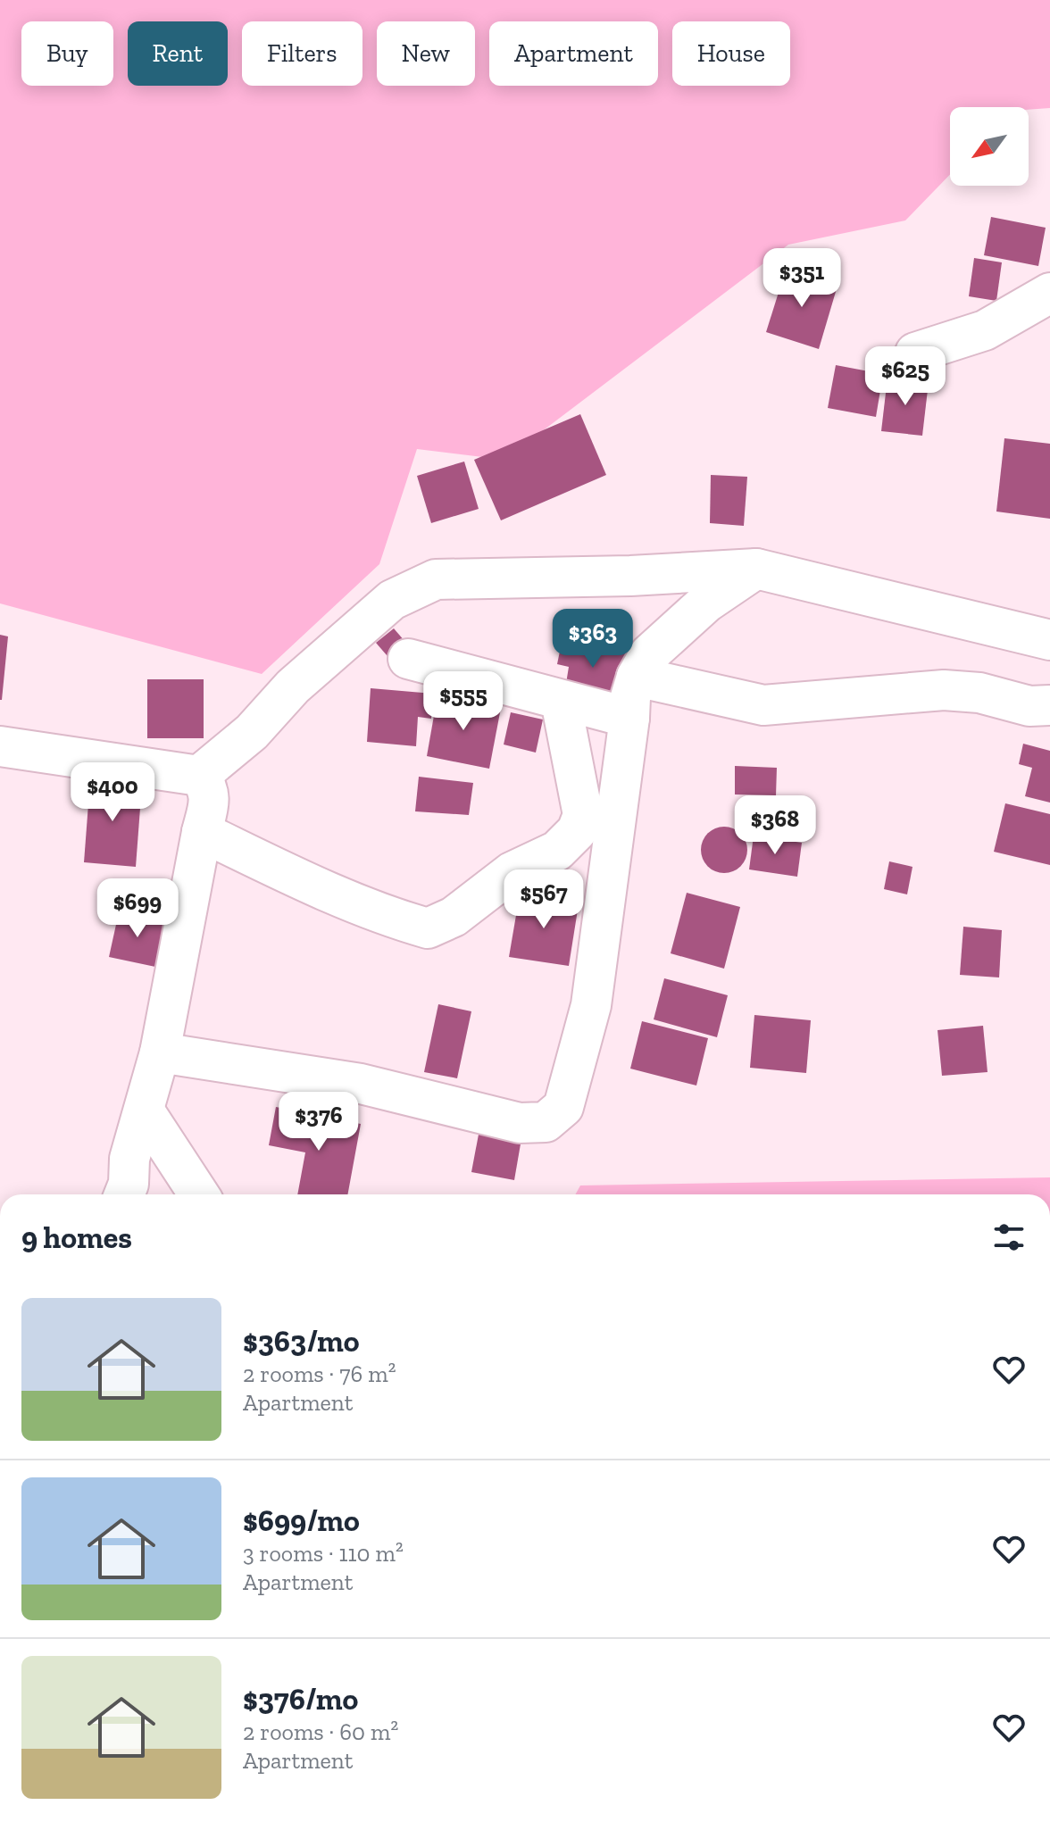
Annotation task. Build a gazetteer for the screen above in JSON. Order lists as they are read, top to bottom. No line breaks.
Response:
{"north":"bottom left","page":{"chip":["Buy","Rent","Filters","New","Apartment","House"],"price":["$351","$625","$363","$555","$400","$368","$567","$699","$376"],"heading":"9 homes","list":[{"name":"$363/mo","note":"2 rooms · 76 m² · Apartment"},{"name":"$699/mo","note":"3 rooms · 110 m² · Apartment"},{"name":"$376/mo","note":"2 rooms · 60 m² · Apartment"}]}}
